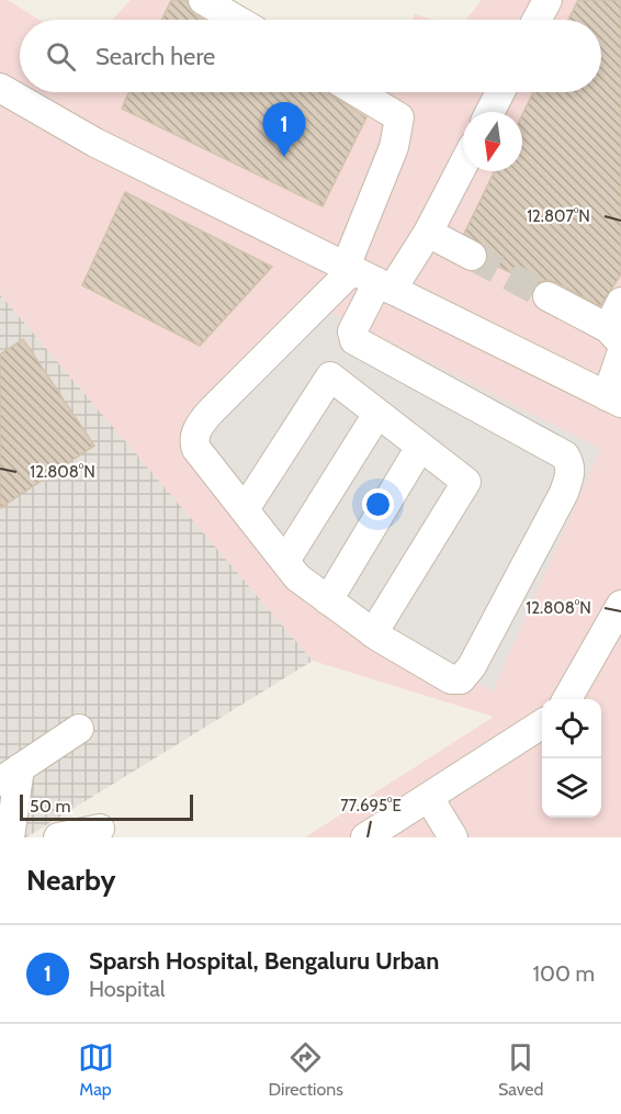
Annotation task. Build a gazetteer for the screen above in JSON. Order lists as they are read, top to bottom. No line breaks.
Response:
{"scale_bar":"50 m","north":"bottom","page":{"search":"Search here","pins":"1","scale":"50 m","heading":"Nearby","list":[{"mark":"1","name":"Sparsh Hospital, Bengaluru Urban","note":"Hospital","value":"100 m"}],"nav":["Map","Directions","Saved"]},"coordinates":["12.807°N","12.808°N","77.695°E"]}
